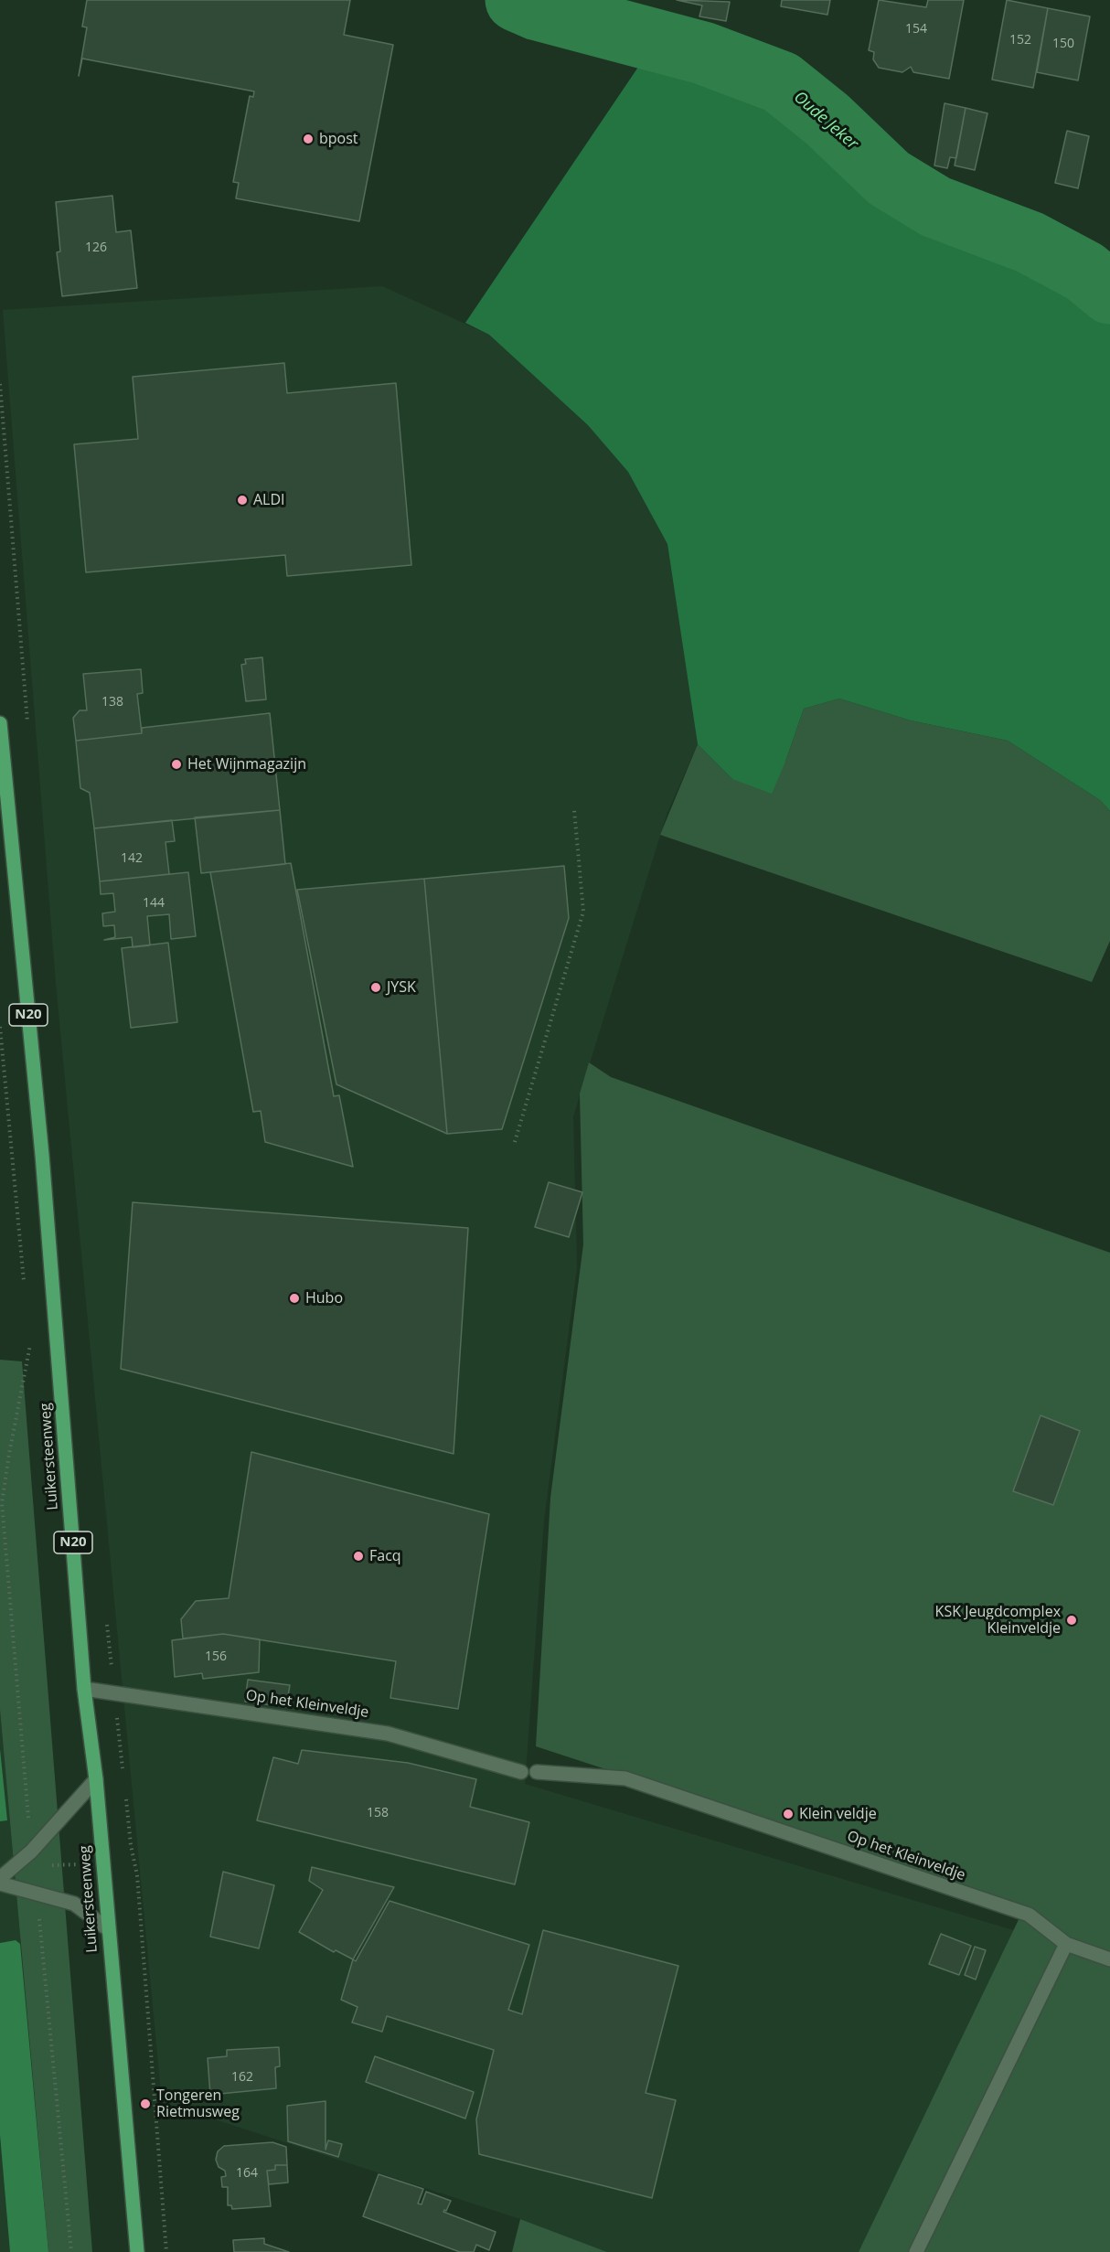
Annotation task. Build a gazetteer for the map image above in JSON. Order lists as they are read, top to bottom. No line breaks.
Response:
{"streets":{"main road":["N20","Luikersteenweg"],"street":["Op het Kleinveldje"]},"crossings":[["Luikersteenweg","Op het Kleinveldje"]],"water":["Oude Jeker"],"places":["bpost","ALDI","Het Wijnmagazijn","JYSK","Hubo","Facq","KSK Jeugdcomplex Kleinveldje","Klein veldje","Tongeren Rietmusweg"],"house_numbers":["154","152","150","126","138","142","144","156","158","162","164"]}
